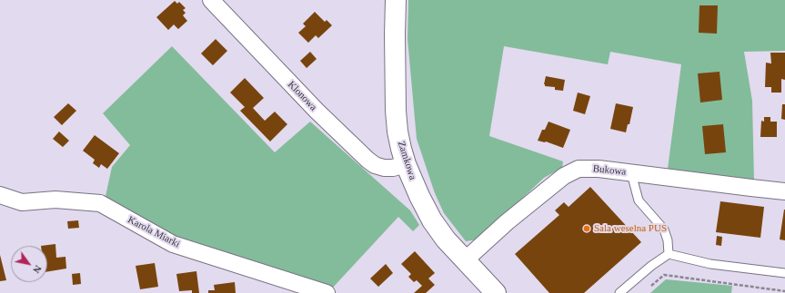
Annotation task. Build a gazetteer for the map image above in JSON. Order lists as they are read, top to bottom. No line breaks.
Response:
{"streets":{"street":["Klonowa","Zamkowa","Bukowa","Karola Miarki"]},"crossings":[["Klonowa","Zamkowa"],["Zamkowa","Bukowa"]],"places":["Sala weselna PUS"],"north":"bottom right"}
